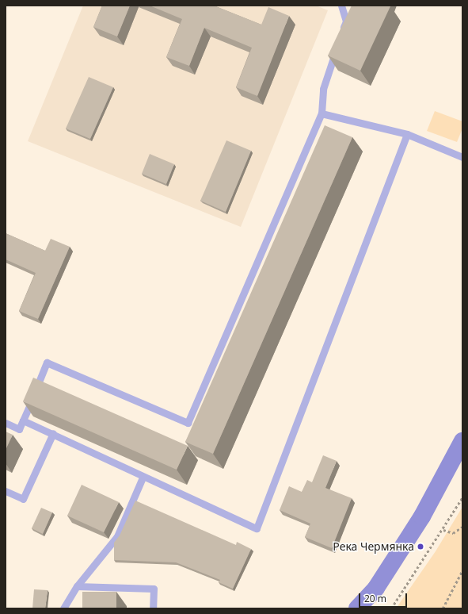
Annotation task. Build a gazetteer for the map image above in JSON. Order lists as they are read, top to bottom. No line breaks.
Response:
{"places":["Река Чермянка"],"scale_bar":"20 m"}
